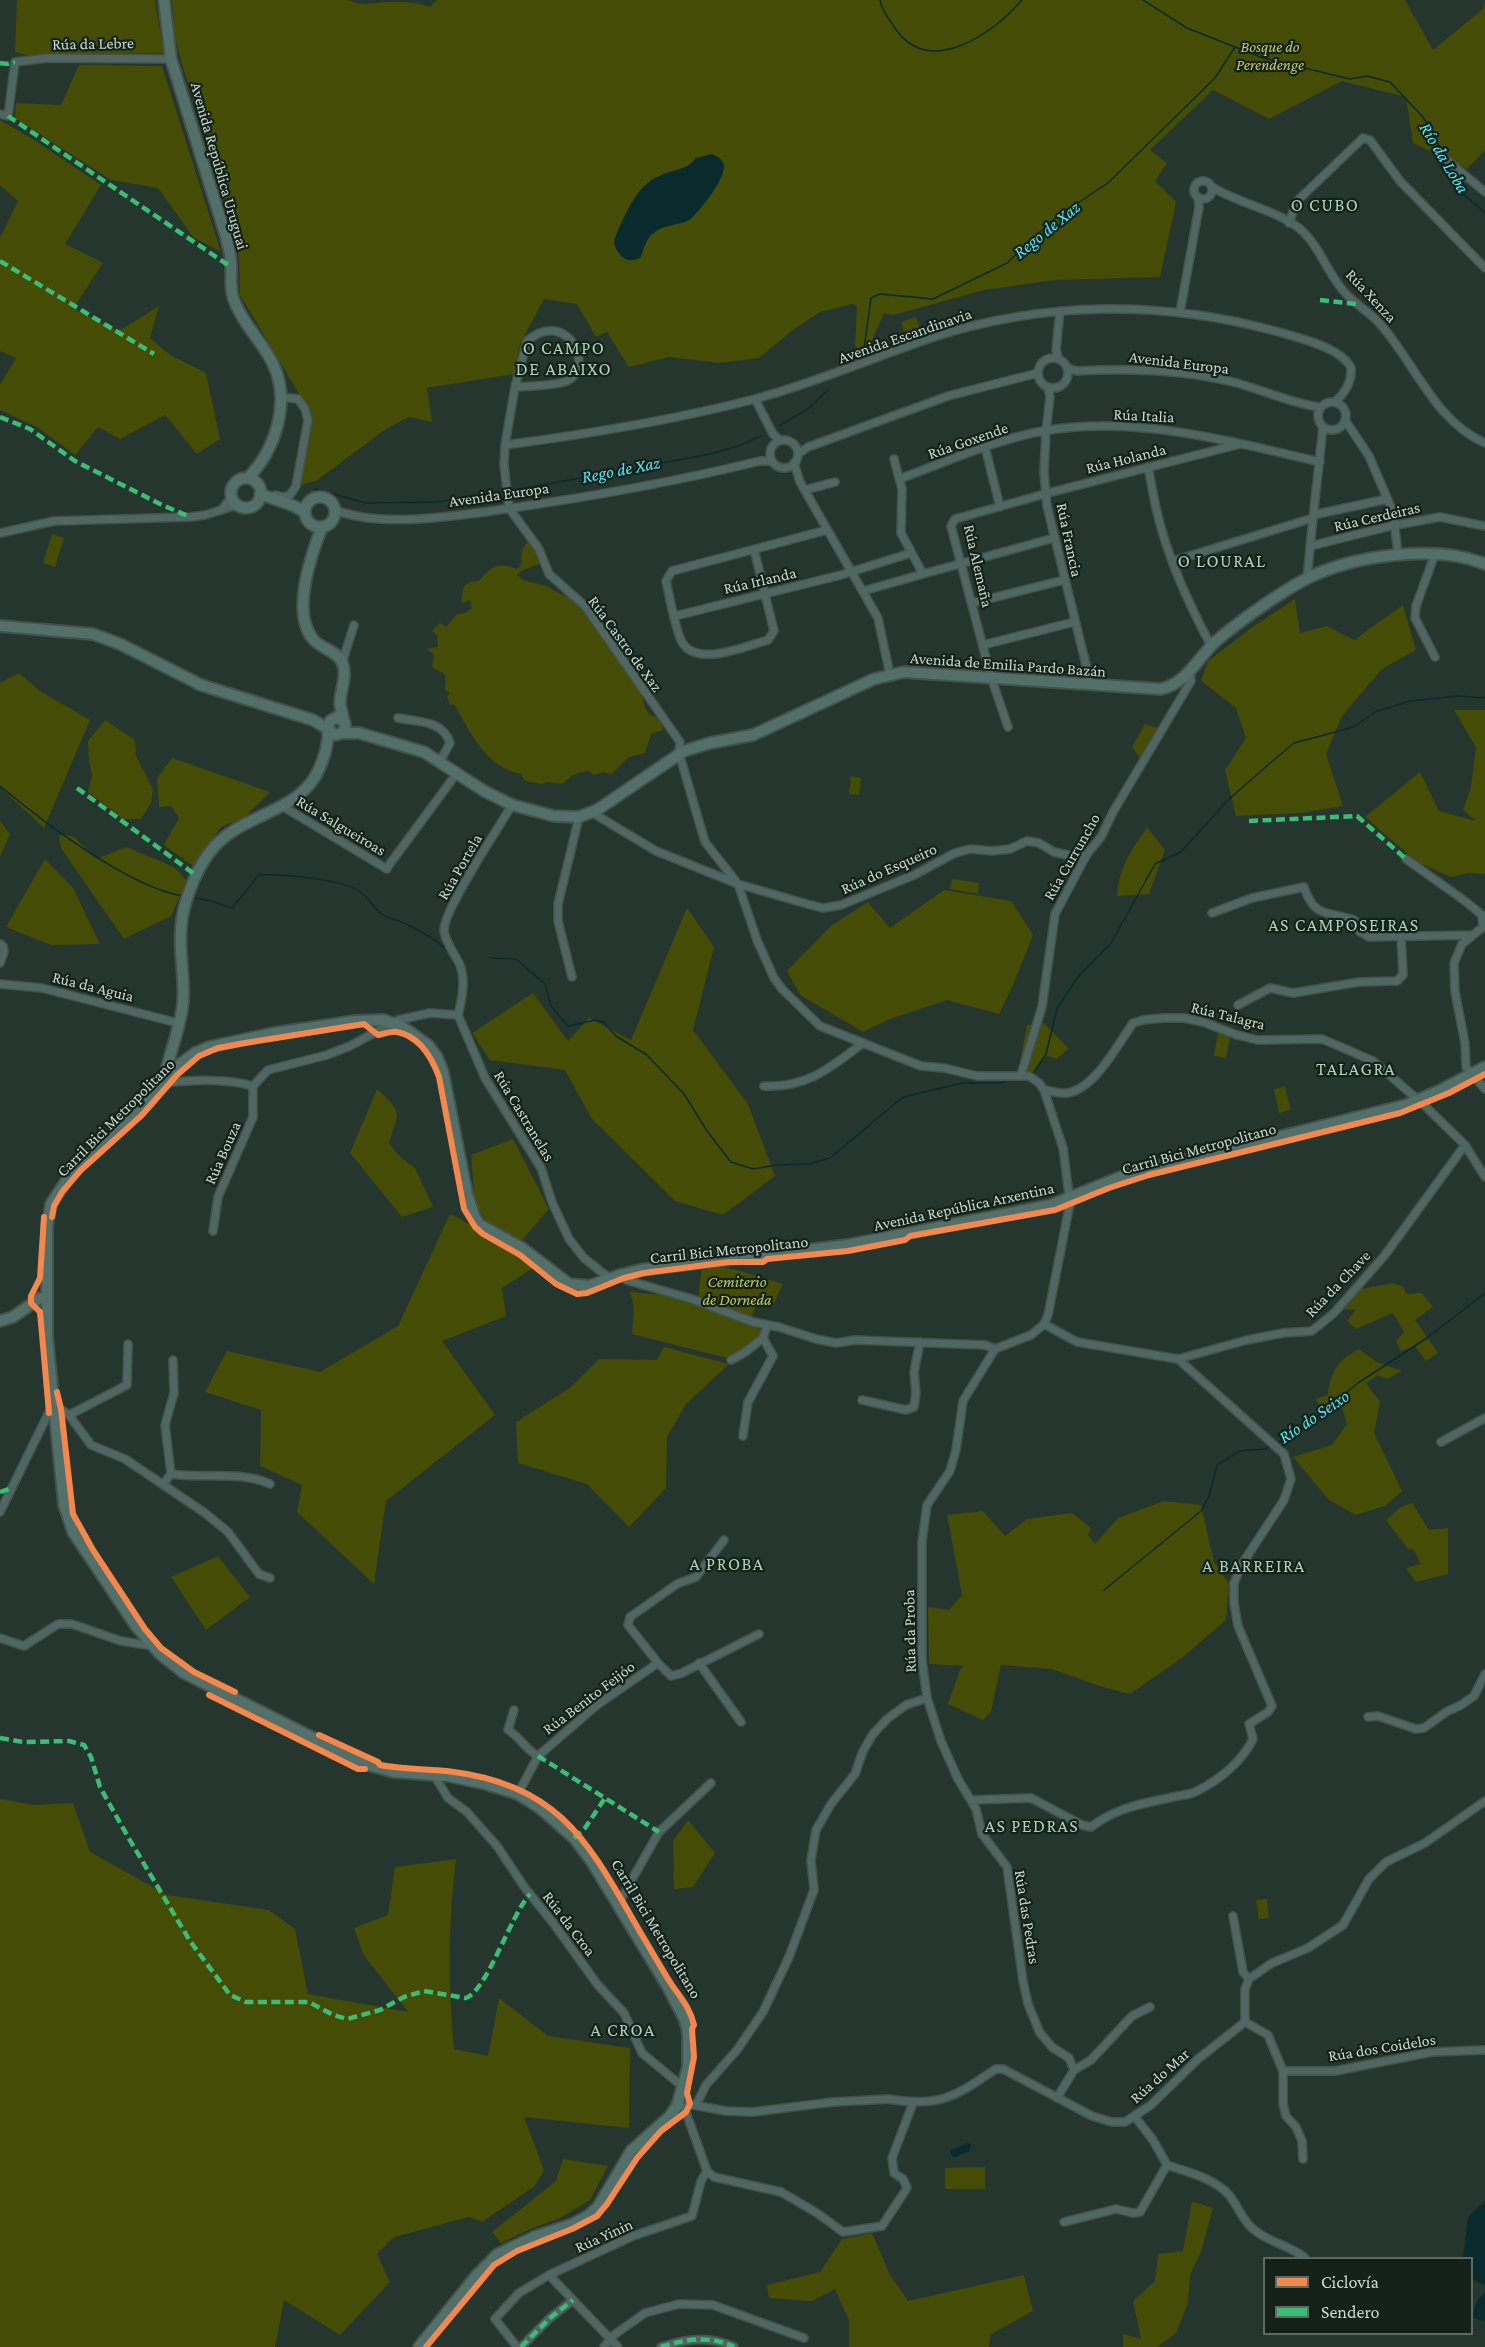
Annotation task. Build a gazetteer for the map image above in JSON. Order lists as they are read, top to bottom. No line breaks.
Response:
{"streets":{"main road":["Avenida República Uruguai","Avenida de Emilia Pardo Bazán","Avenida República Arxentina"],"street":["Rúa da Lebre","Rúa Xenza","Avenida Escandinavia","Avenida Europa","Rúa Italia","Rúa Goxende","Rúa Holanda","Rúa Cerdeiras","Rúa Francia","Rúa Alemaña","Rúa Irlanda","Rúa Castro de Xaz","Rúa Salgueiroas","Rúa Curruncho","Rúa Portela","Rúa do Esqueiro","Rúa da Aguia","Rúa Talagra","Rúa Castranelas","Rúa Bouza","Rúa da Chave","Rúa da Proba","Rúa Benito Feijóo","Rúa das Pedras","Rúa da Croa","Rúa dos Coidelos","Rúa do Mar","Rúa Yinin"],"cycle path":["Carril Bici Metropolitano"]},"crossings":[["Rúa da Lebre","Avenida República Uruguai"],["Avenida Escandinavia","Avenida Europa"],["Avenida Escandinavia","Rúa Castro de Xaz"],["Avenida Europa","Rúa Francia"],["Avenida Europa","Rúa Castro de Xaz"],["Rúa Italia","Rúa Goxende"],["Rúa Italia","Rúa Holanda"],["Rúa Italia","Rúa Francia"],["Rúa Goxende","Rúa Francia"],["Rúa Holanda","Rúa Francia"],["Rúa Holanda","Rúa Alemaña"],["Rúa Cerdeiras","Avenida de Emilia Pardo Bazán"],["Rúa Francia","Rúa Alemaña"],["Rúa Francia","Avenida de Emilia Pardo Bazán"],["Rúa Alemaña","Avenida de Emilia Pardo Bazán"],["Rúa Castro de Xaz","Avenida de Emilia Pardo Bazán"],["Avenida de Emilia Pardo Bazán","Rúa Salgueiroas"],["Avenida de Emilia Pardo Bazán","Rúa Curruncho"],["Avenida de Emilia Pardo Bazán","Rúa Portela"],["Avenida de Emilia Pardo Bazán","Rúa do Esqueiro"],["Rúa Curruncho","Rúa do Esqueiro"],["Rúa Portela","Rúa Castranelas"],["Rúa Talagra","Avenida República Arxentina"],["Rúa Talagra","Rúa da Chave"],["Rúa Castranelas","Avenida República Arxentina"],["Rúa Castranelas","Rúa da Proba"],["Rúa da Proba","Rúa das Pedras"],["Rúa da Croa","Rúa do Mar"]],"districts":["O CUBO","O CAMPO DE ABAIXO","O LOURAL","AS CAMPOSEIRAS","TALAGRA","A PROBA","A BARREIRA","AS PEDRAS","A CROA"],"water":["Río da Loba","Rego de Xaz","Río do Seixo"],"parks":["Bosque do Perendenge","Cemiterio de Dorneda"],"legend":["Ciclovía","Sendero"]}
